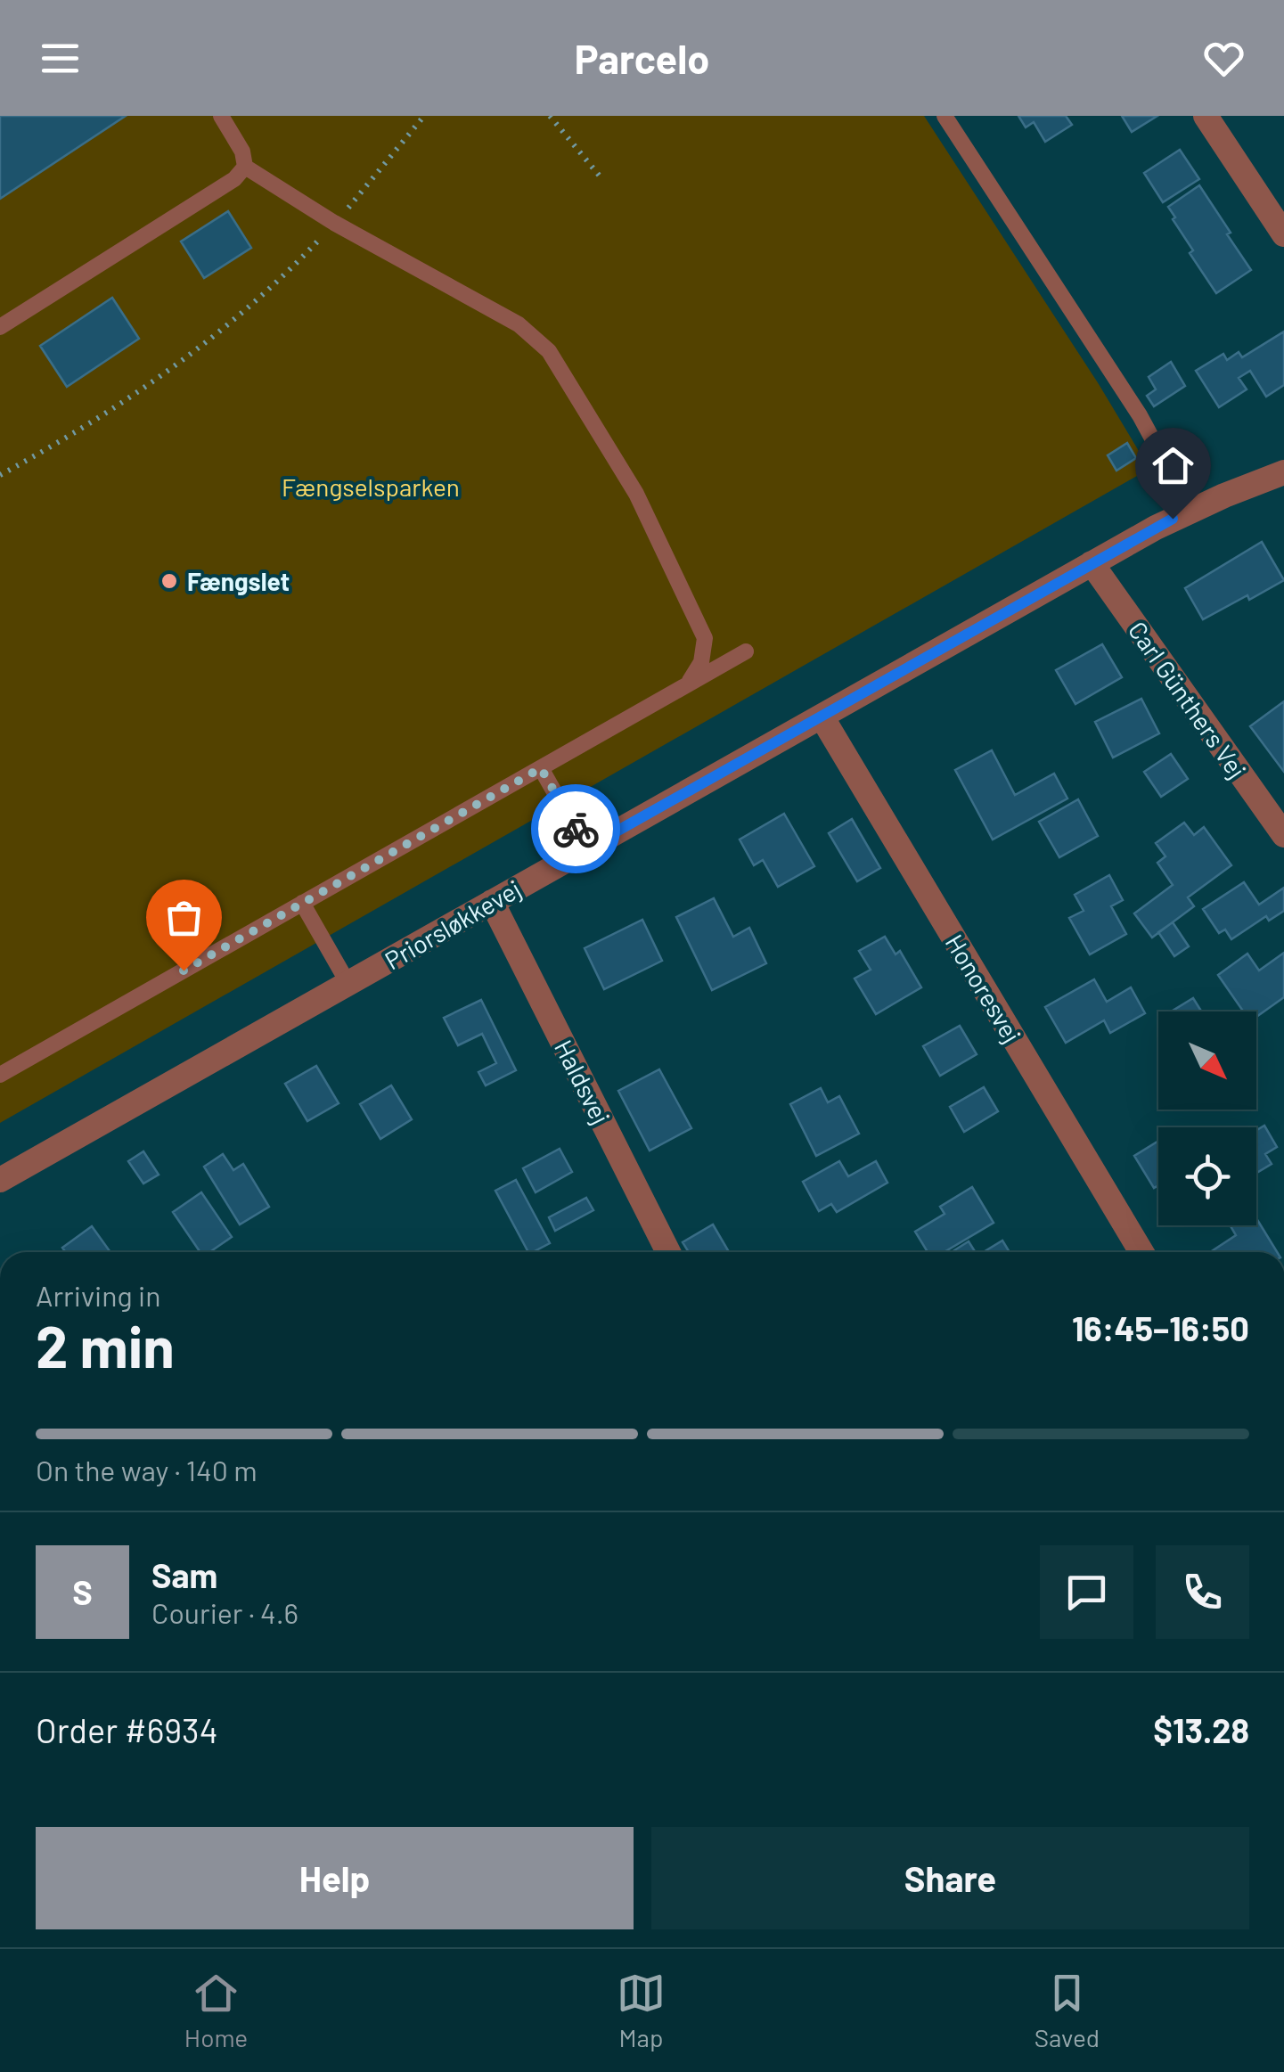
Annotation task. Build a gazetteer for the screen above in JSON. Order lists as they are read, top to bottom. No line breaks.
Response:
{"streets":{"street":["Carl Günthers Vej","Priorsløkkevej","Honoresvej","Haldsvej"]},"crossings":[["Carl Günthers Vej","Priorsløkkevej"],["Priorsløkkevej","Honoresvej"],["Priorsløkkevej","Haldsvej"]],"parks":["Fængselsparken"],"places":["Fængslet"],"north":"bottom right","page":{"header":"Parcelo","heading":["2 min","Arriving in","16:45–16:50"],"panel":["Sam","Courier · 4.6","Order #6934","$13.28"],"bar":"On the way · 140 m","round":"S","buttons":["Help","Share"],"tabs":["Home","Map","Saved"]}}
